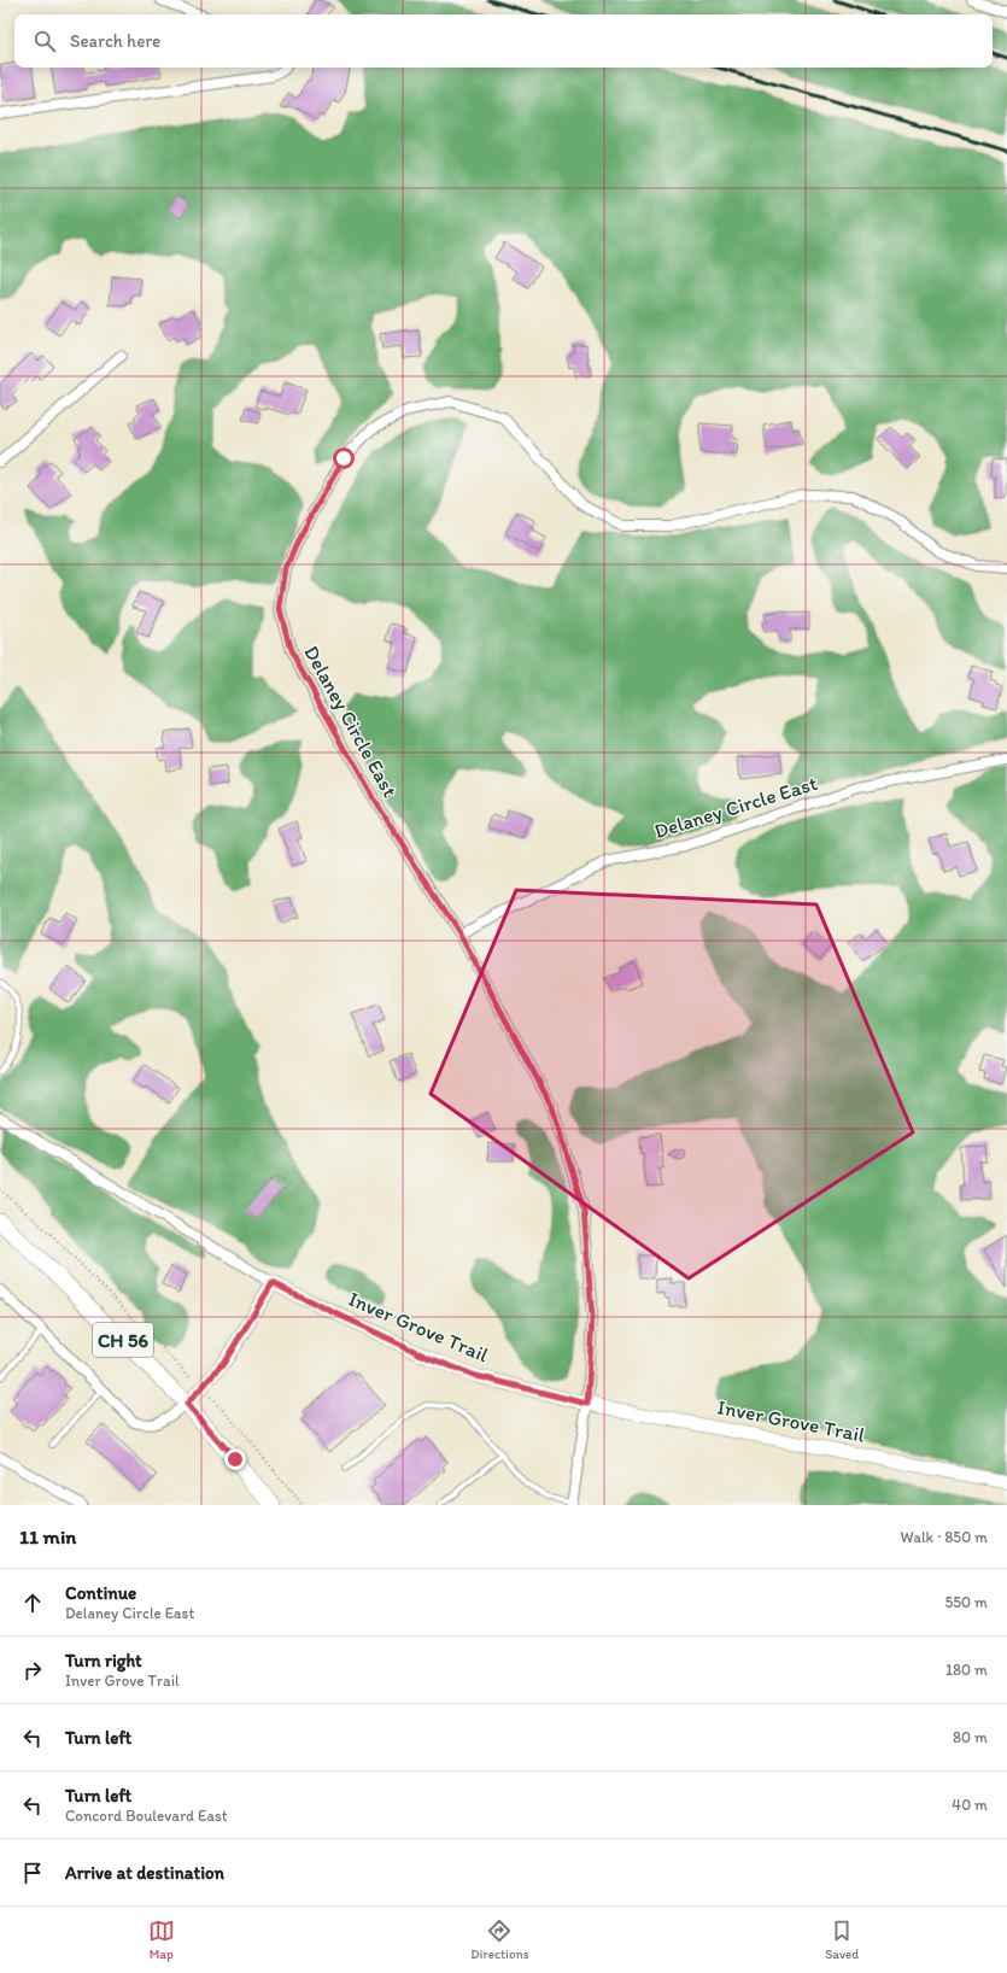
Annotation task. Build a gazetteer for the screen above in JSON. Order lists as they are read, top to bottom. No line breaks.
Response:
{"streets":{"main road":["CH 56"],"street":["Delaney Circle East","Inver Grove Trail"]},"crossings":[["Delaney Circle East","Inver Grove Trail"]],"page":{"search":"Search here","heading":["11 min","Walk · 850 m"],"list":[["Continue","Delaney Circle East","550 m"],["Turn right","Inver Grove Trail","180 m"],["Turn left","80 m"],["Turn left","Concord Boulevard East","40 m"],"Arrive at destination"],"nav":["Map","Directions","Saved"]}}
